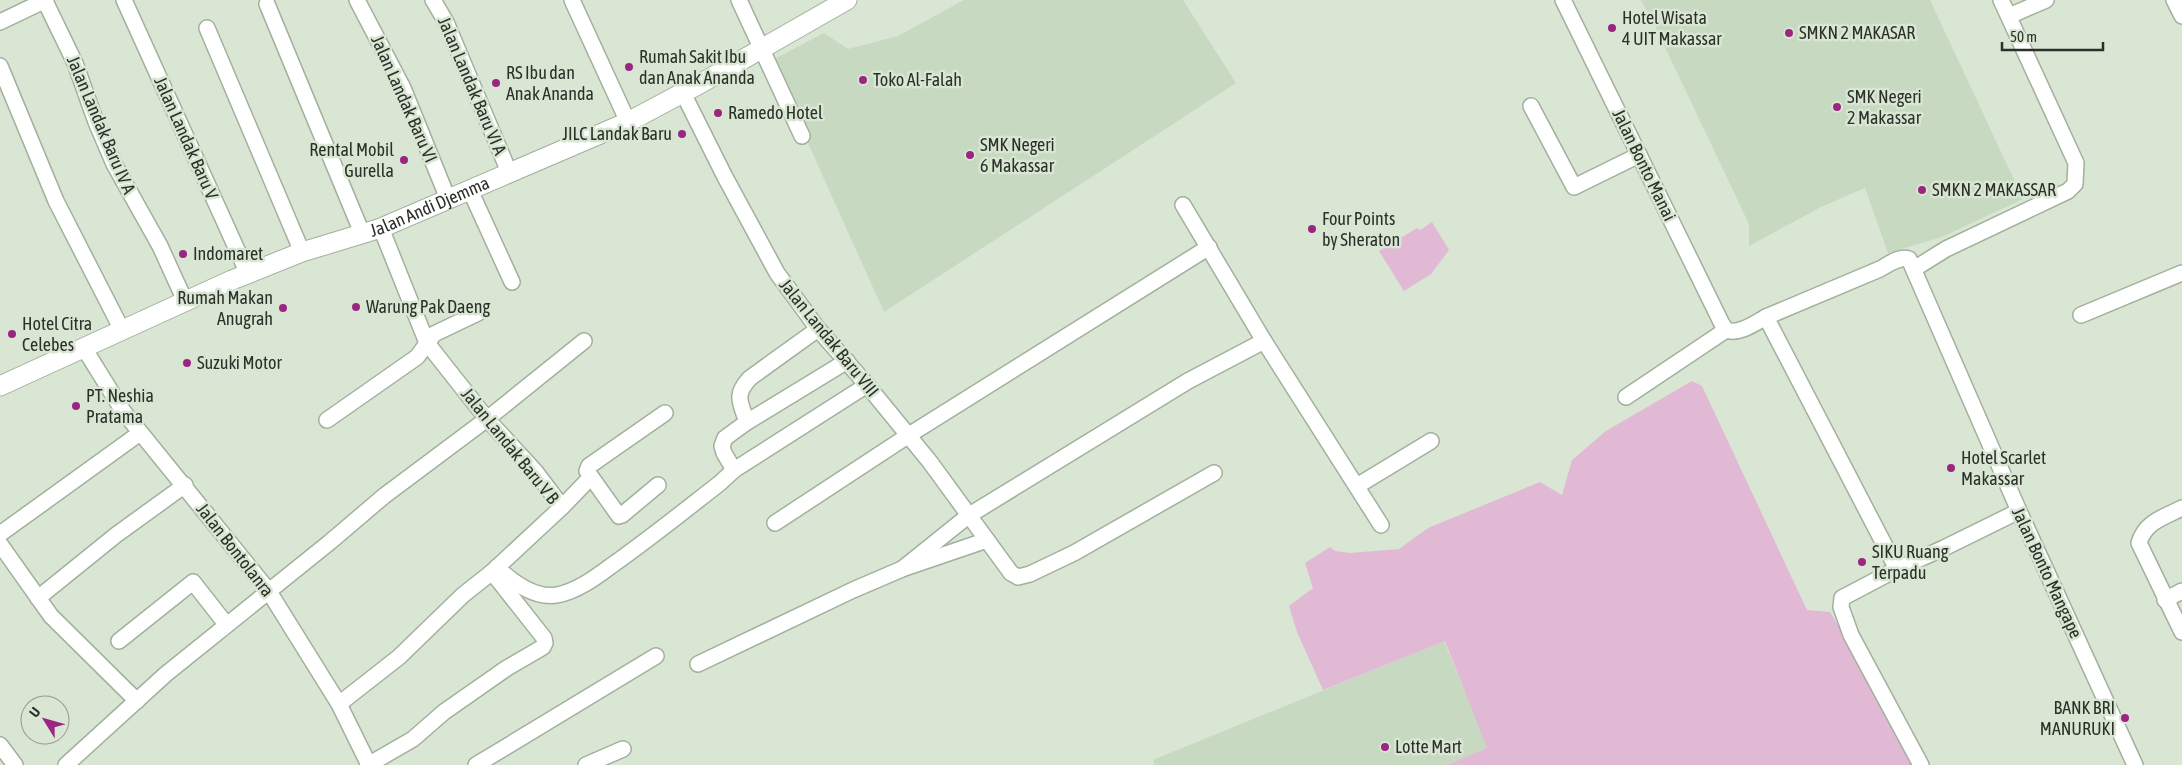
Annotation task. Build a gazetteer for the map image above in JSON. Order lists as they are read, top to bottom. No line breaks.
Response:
{"streets":{"main road":["Jalan Andi Djemma"],"street":["Jalan Landak Baru VI A","Jalan Landak Baru VI","Jalan Landak Baru IV A","Jalan Landak Baru V","Jalan Bonto Manai","Jalan Landak Baru VIII","Jalan Landak Baru V B","Jalan Bontolanra","Jalan Bonto Mangape"]},"crossings":[["Jalan Landak Baru VI A","Jalan Andi Djemma"],["Jalan Landak Baru VI","Jalan Andi Djemma"],["Jalan Landak Baru IV A","Jalan Andi Djemma"],["Jalan Landak Baru V","Jalan Andi Djemma"],["Jalan Andi Djemma","Jalan Landak Baru VIII"],["Jalan Andi Djemma","Jalan Landak Baru V B"],["Jalan Andi Djemma","Jalan Bontolanra"],["Jalan Landak Baru V B","Jalan Bontolanra"]],"places":["Hotel Wisata 4 UIT Makassar","SMKN 2 MAKASAR","Rumah Sakit Ibu dan Anak Ananda","Toko Al-Falah","RS Ibu dan Anak Ananda","SMK Negeri 2 Makassar","Ramedo Hotel","JILC Landak Baru","SMK Negeri 6 Makassar","Rental Mobil Gurella","SMKN 2 MAKASSAR","Four Points by Sheraton","Indomaret","Warung Pak Daeng","Rumah Makan Anugrah","Hotel Citra Celebes","Suzuki Motor","PT. Neshia Pratama","Hotel Scarlet Makassar","SIKU Ruang Terpadu","BANK BRI MANURUKI","Lotte Mart"],"scale_bar":"50 m","north":"top left"}
